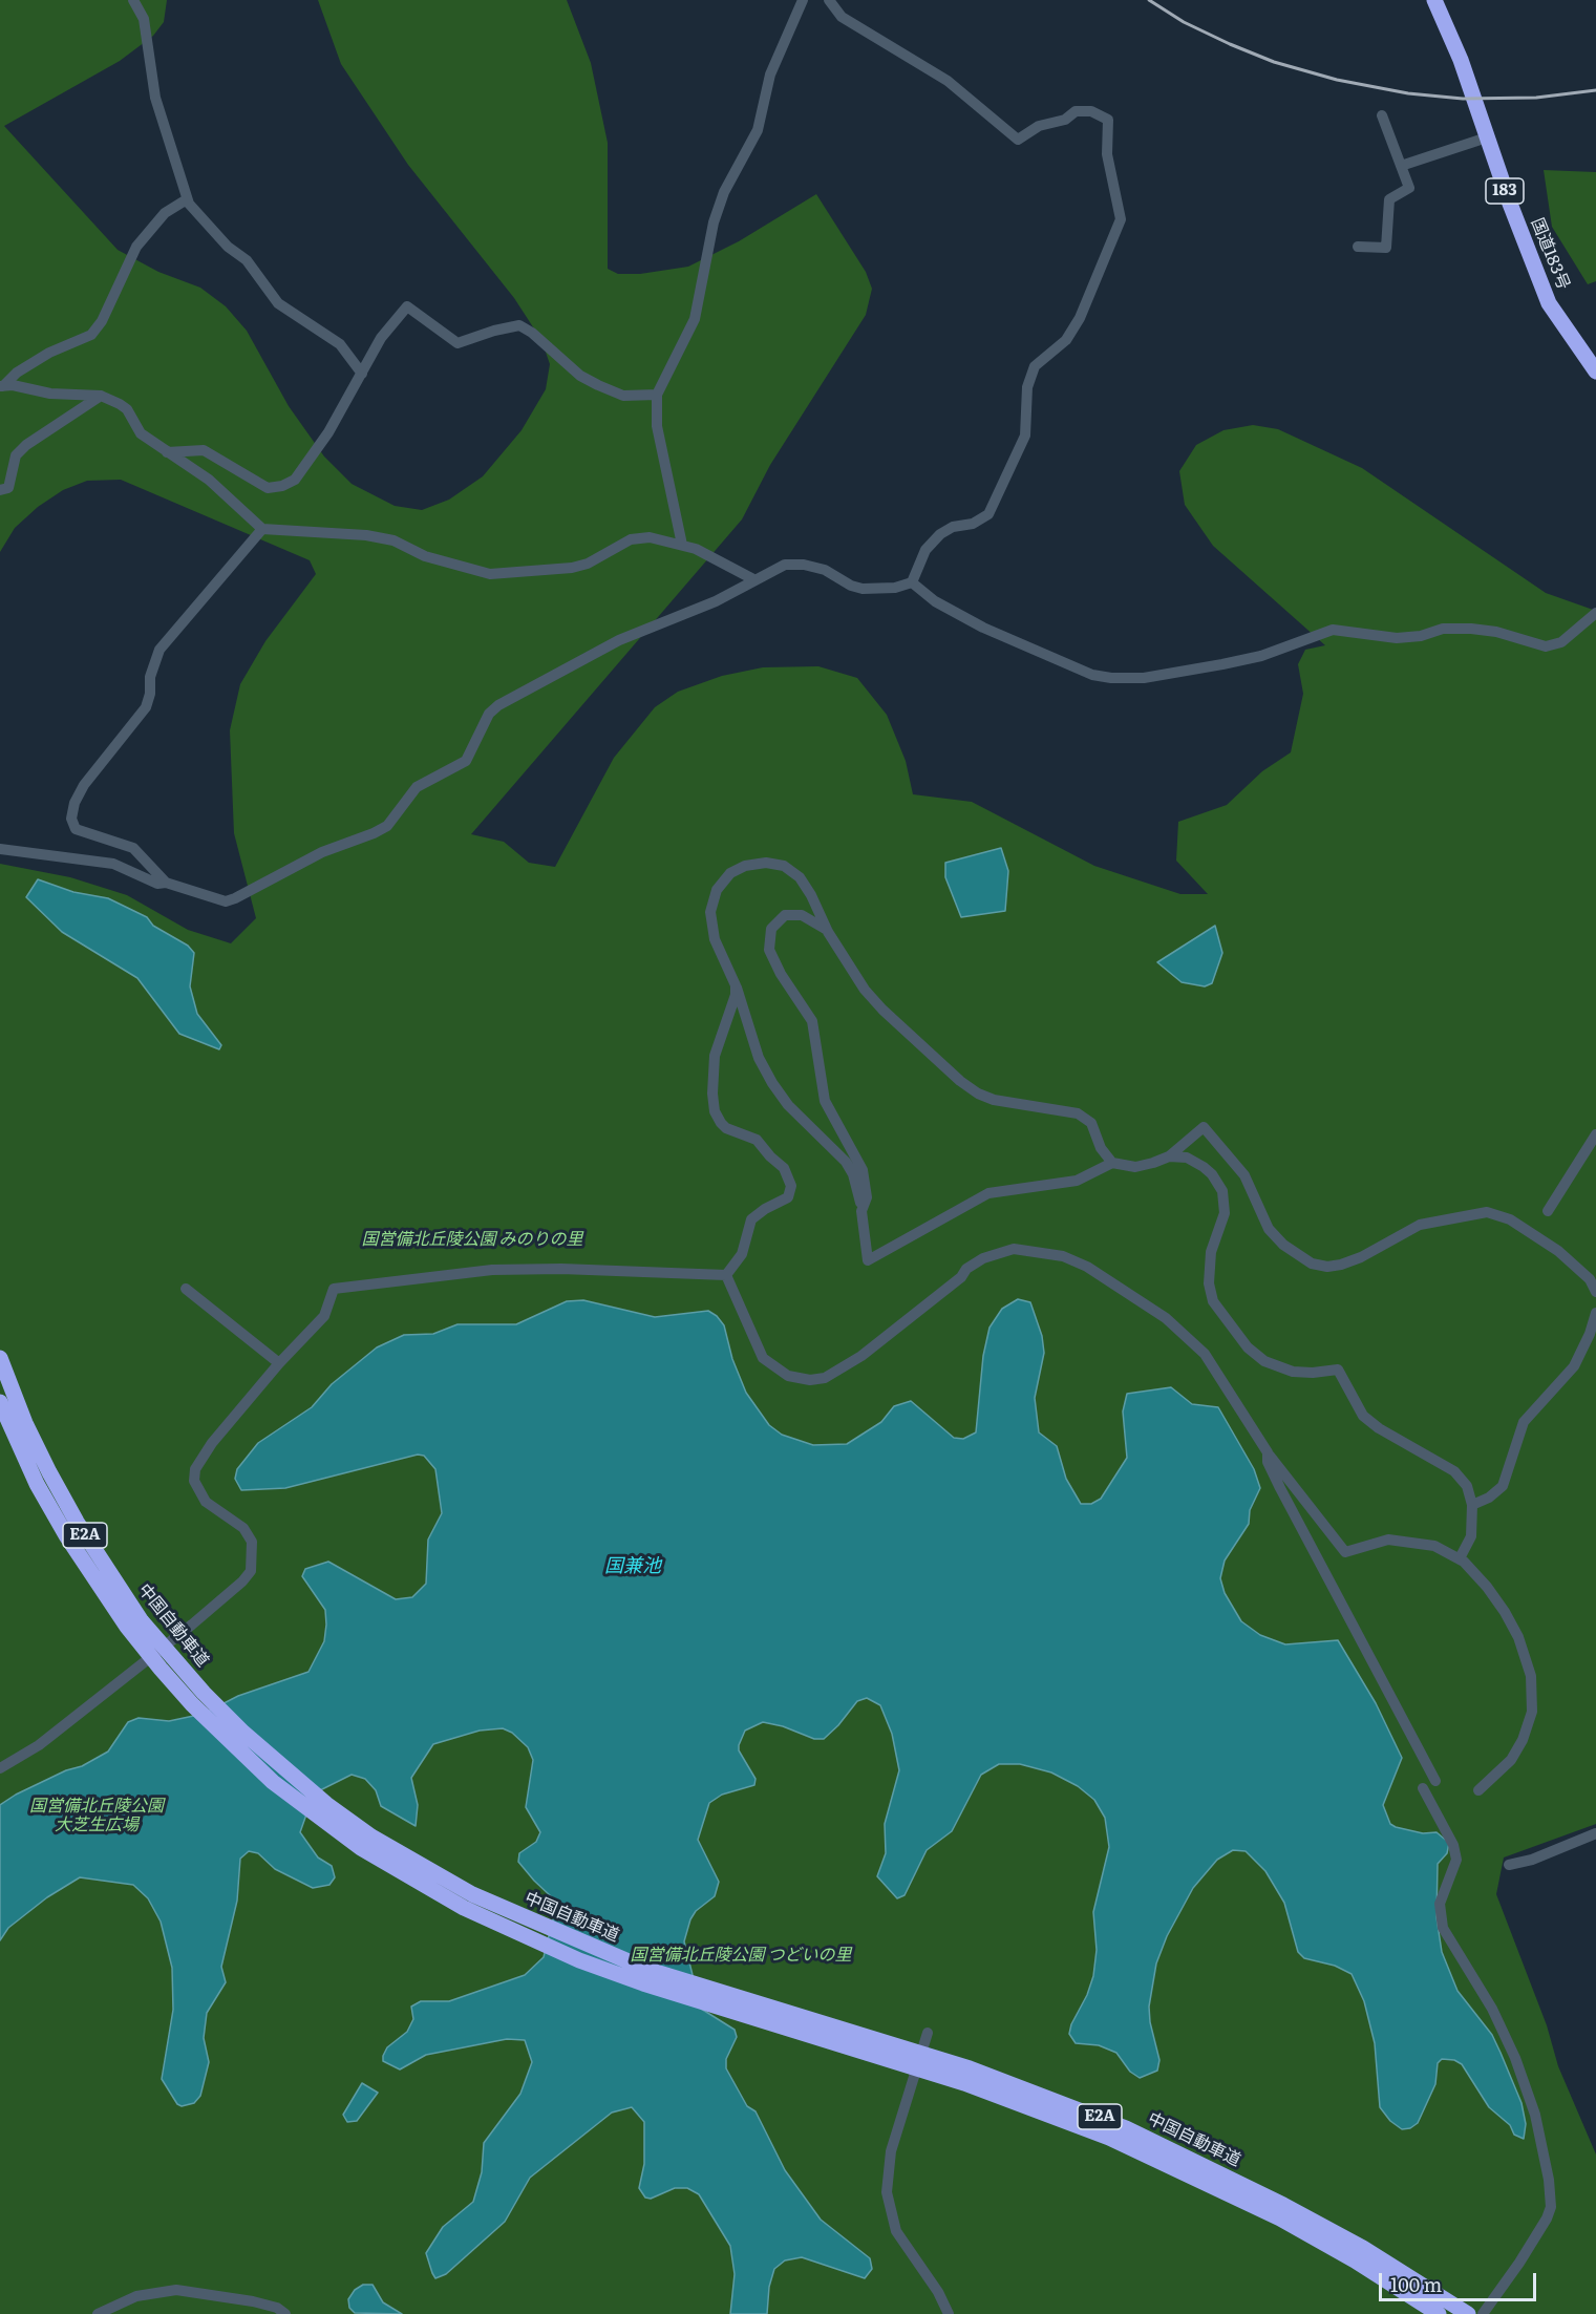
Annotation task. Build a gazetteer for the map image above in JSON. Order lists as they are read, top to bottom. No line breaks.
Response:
{"streets":{"highway":["183","国道183号","E2A","中国自動車道"]},"water":["国兼池"],"parks":["国営備北丘陵公園 みのりの里","国営備北丘陵公園 大芝生広場","国営備北丘陵公園 つどいの里"],"scale_bar":"100 m"}
